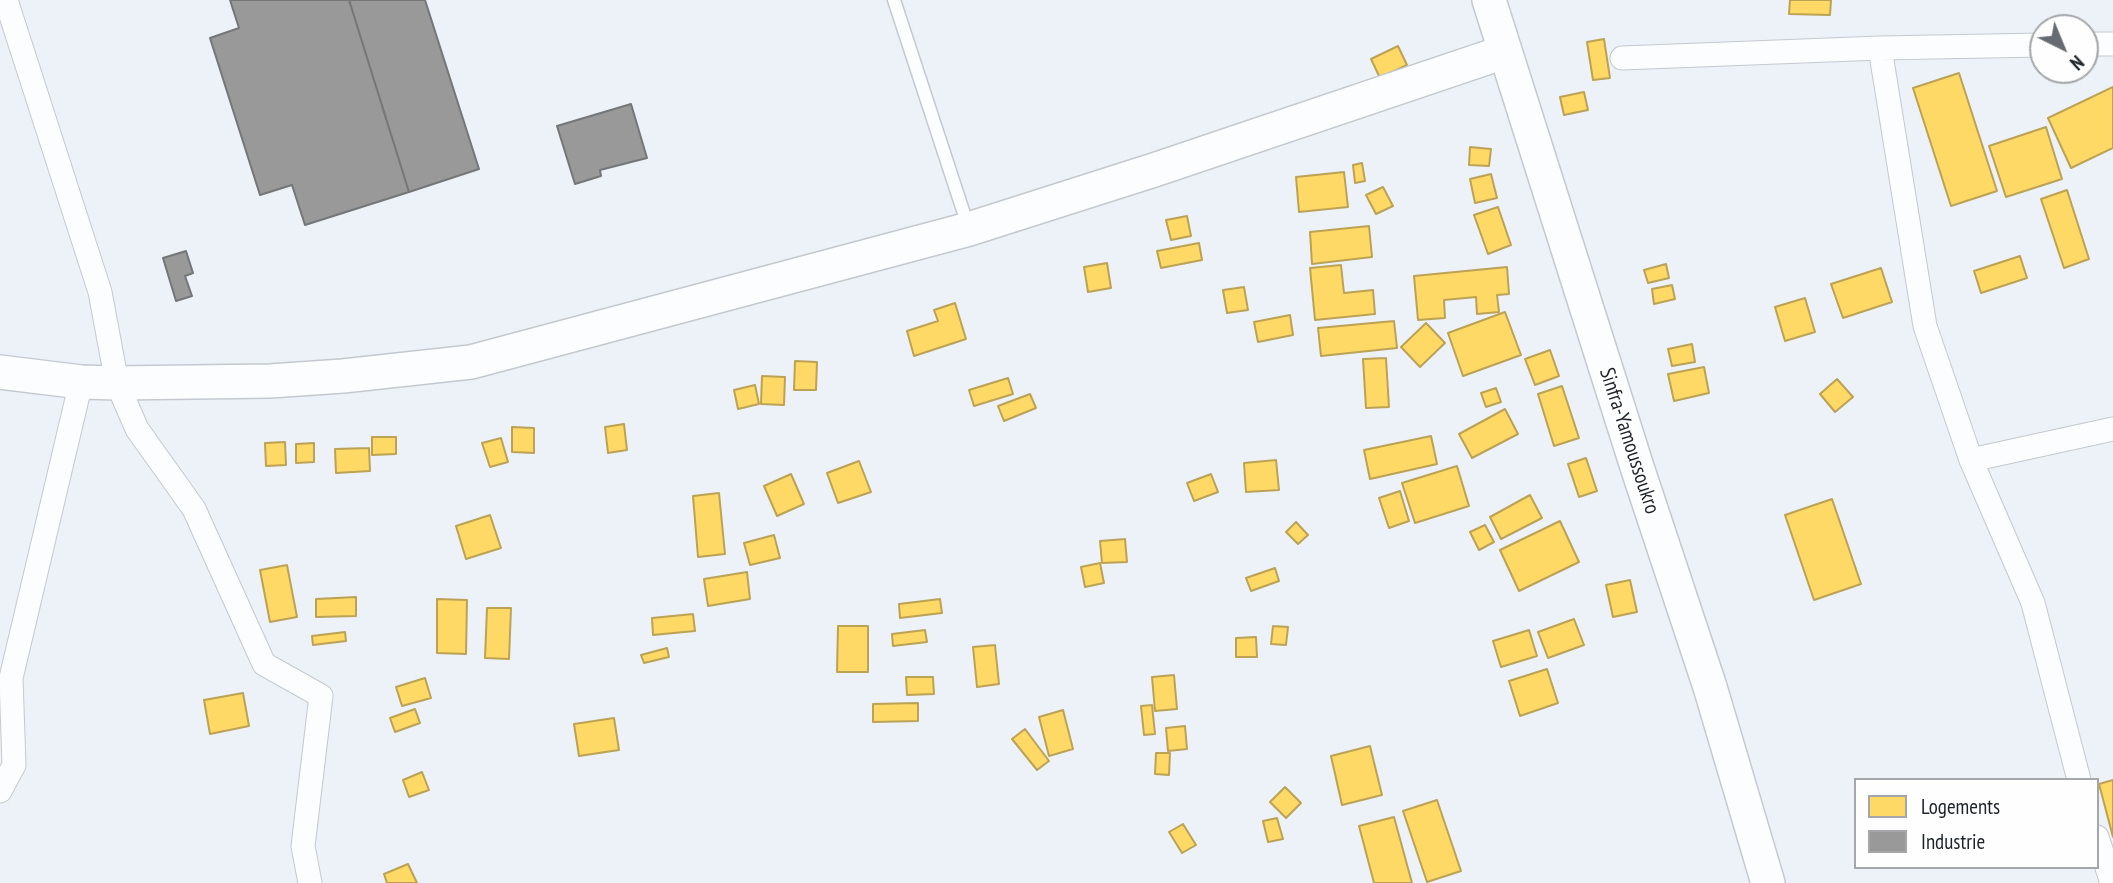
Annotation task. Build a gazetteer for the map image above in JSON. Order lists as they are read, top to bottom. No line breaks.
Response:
{"streets":{"street":["Sinfra-Yamoussoukro"]},"legend":["Logements","Industrie"],"north":"bottom right"}
